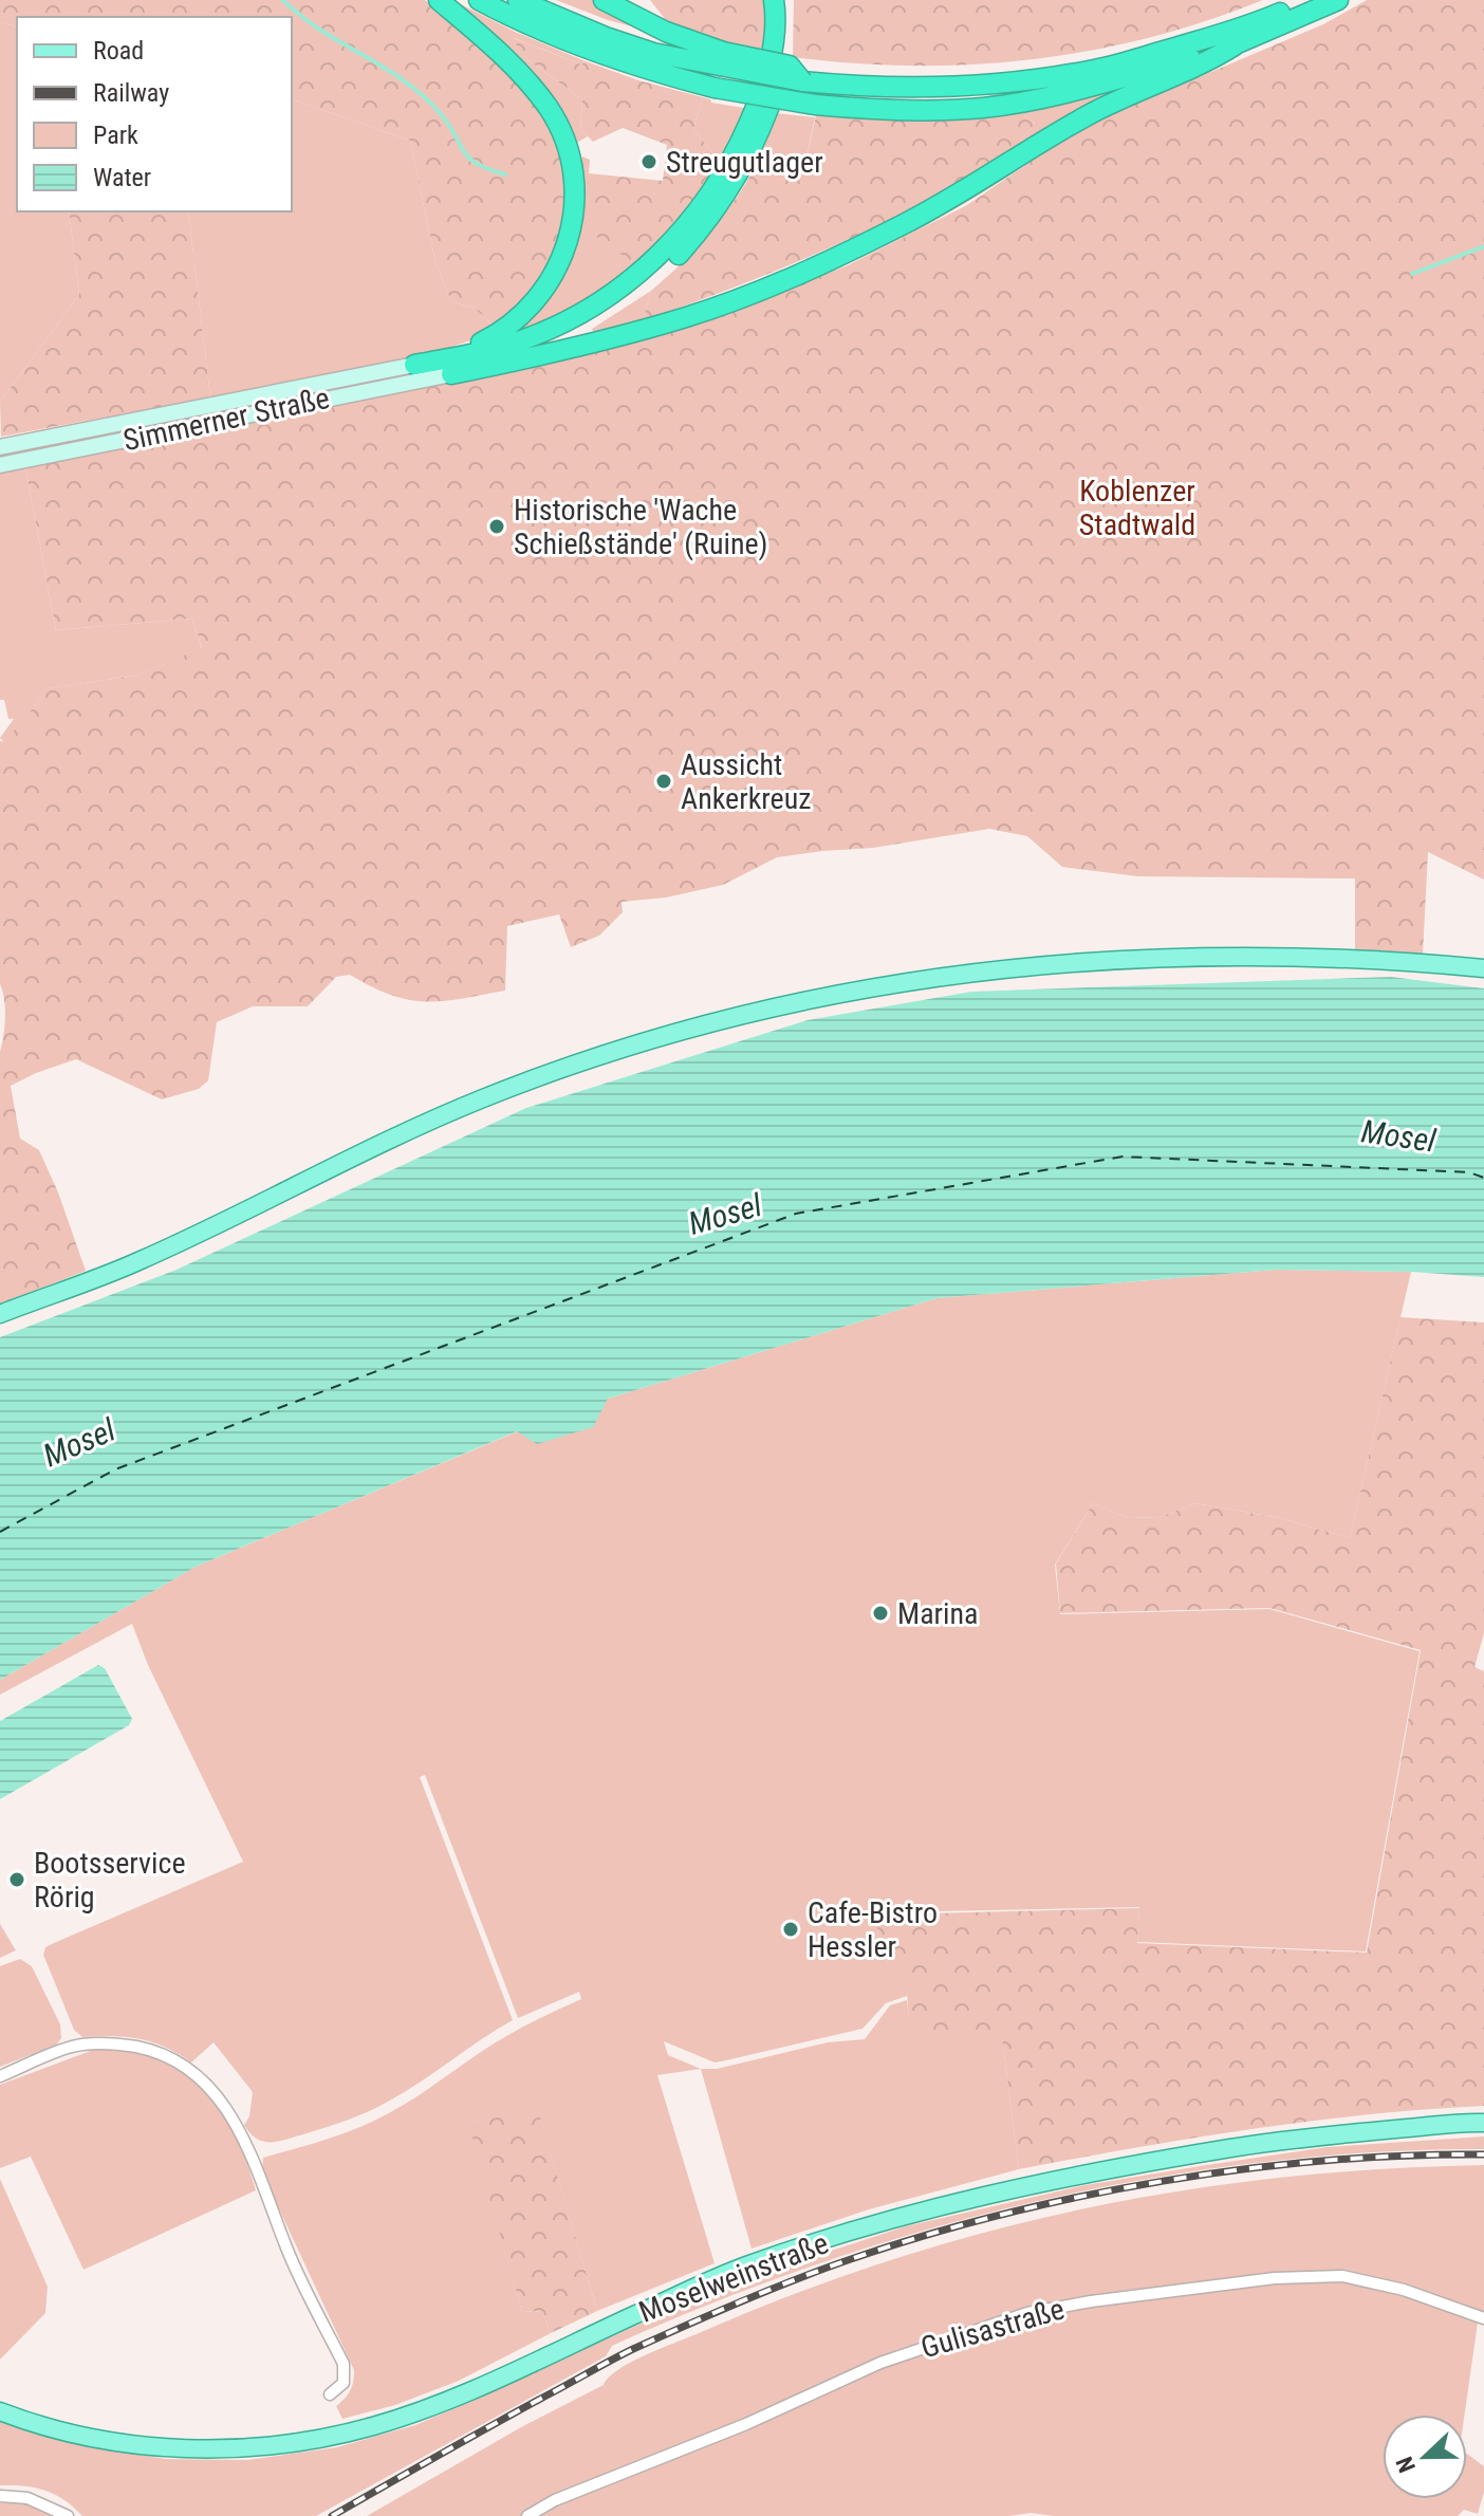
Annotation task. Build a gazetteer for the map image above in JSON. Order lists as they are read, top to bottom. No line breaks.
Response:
{"streets":{"main road":["Moselweinstraße"],"street":["Simmerner Straße","Gulisastraße"]},"water":["Mosel"],"parks":["Koblenzer Stadtwald"],"places":["Streugutlager","Historische 'Wache Schießstände' (Ruine)","Aussicht Ankerkreuz","Marina","Bootsservice Rörig","Cafe-Bistro Hessler"],"legend":["Road","Railway","Park","Water"],"north":"left"}
